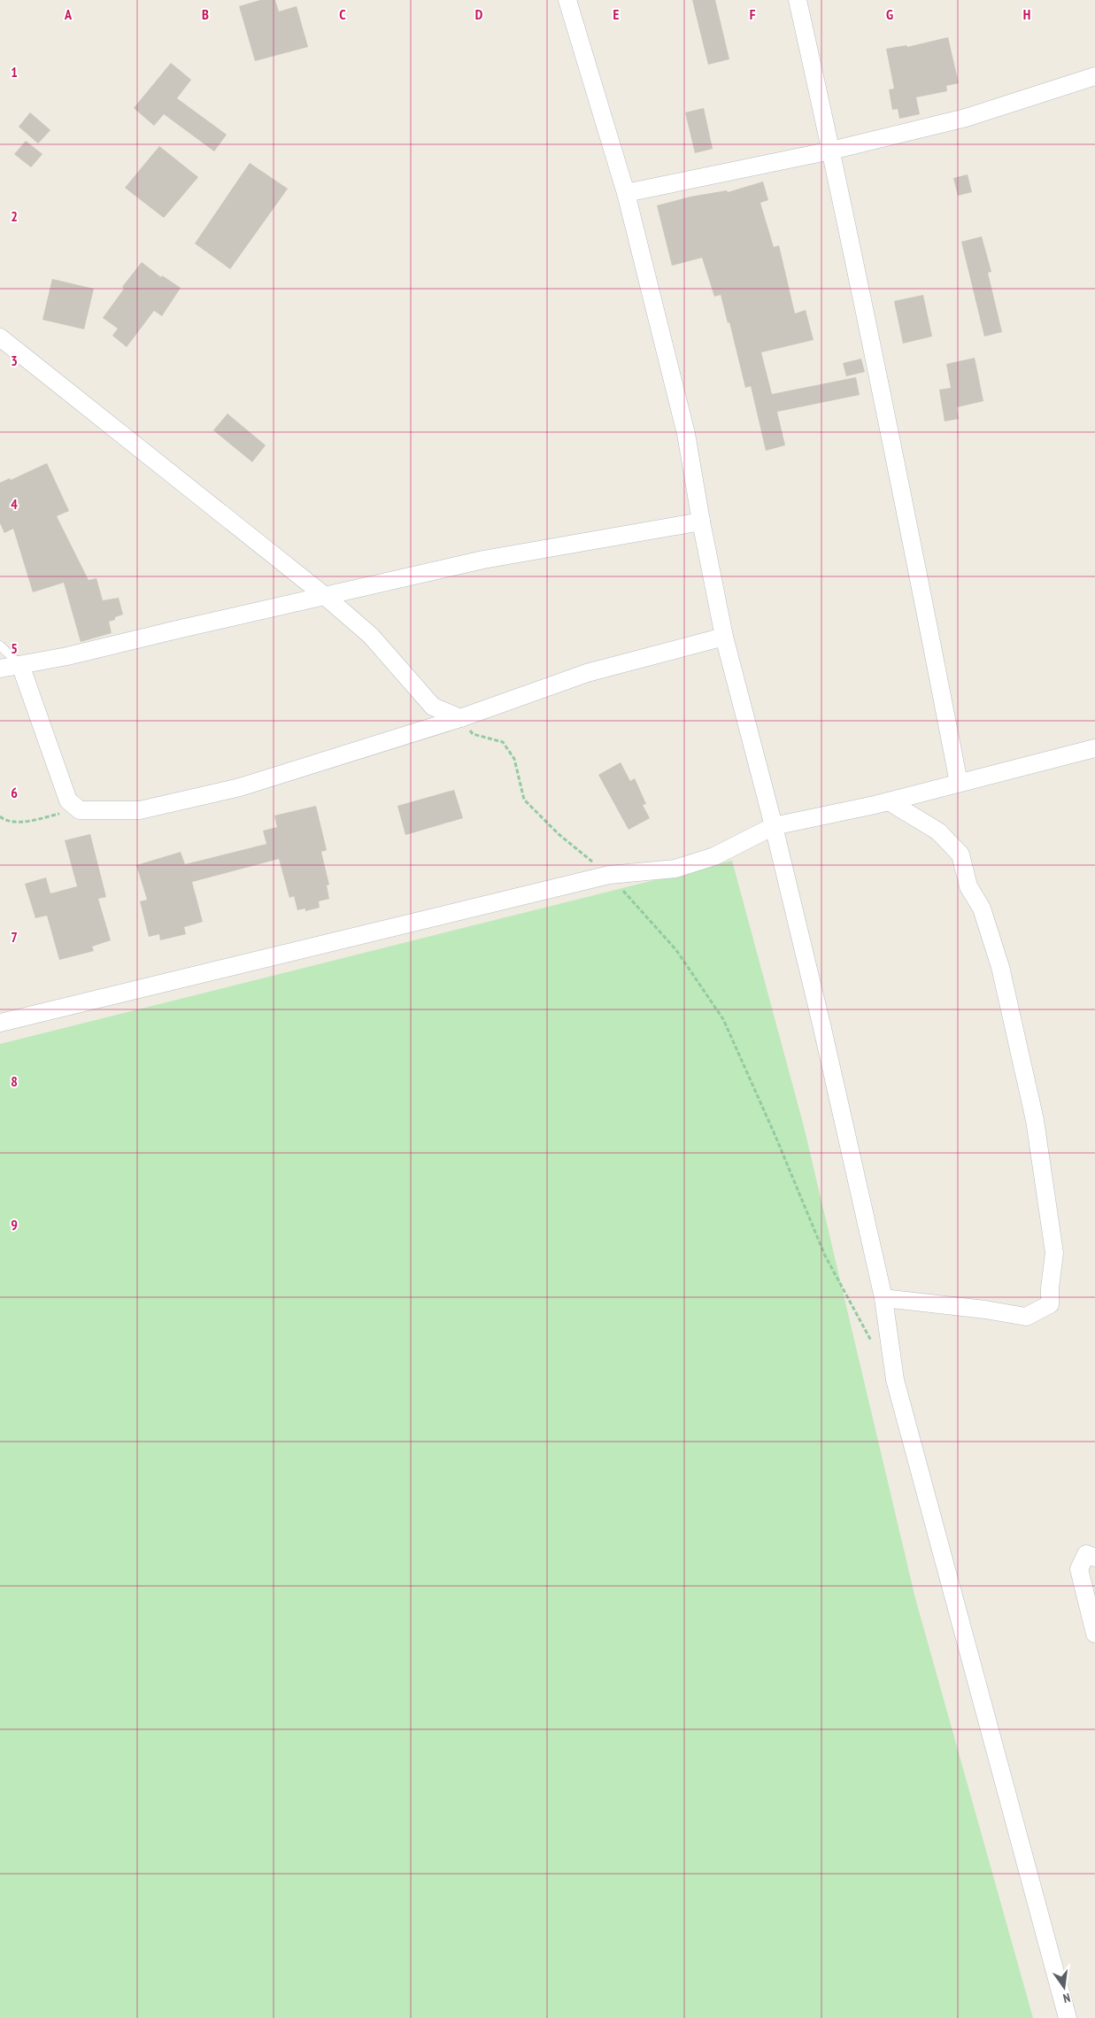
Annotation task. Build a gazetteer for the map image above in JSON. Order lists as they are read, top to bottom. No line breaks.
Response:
{"north":"bottom","grid":{"columns":["A","B","C","D","E","F","G","H"],"rows":["1","2","3","4","5","6","7","8","9"]}}
